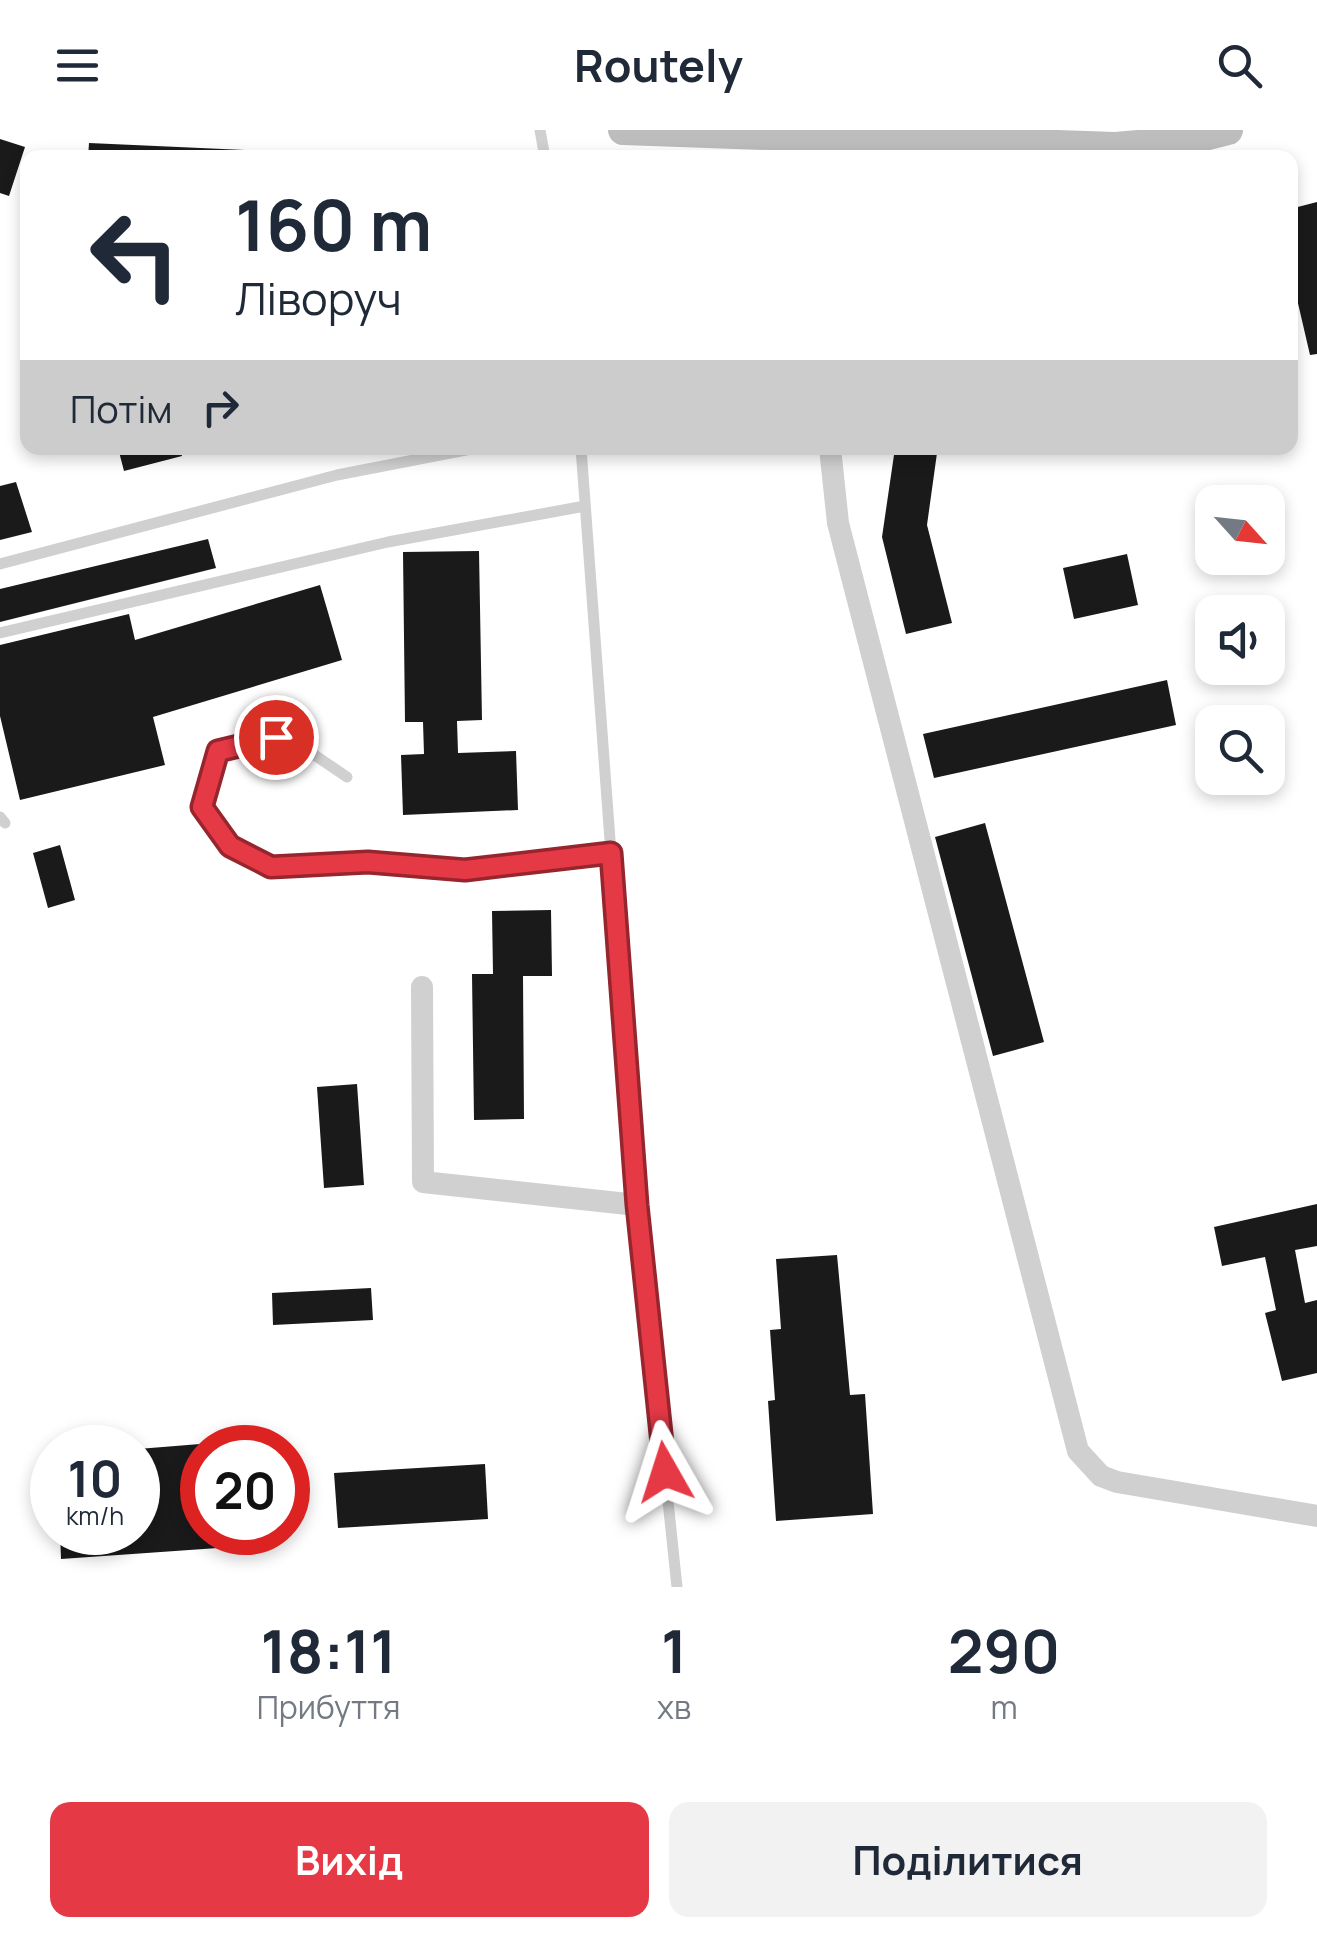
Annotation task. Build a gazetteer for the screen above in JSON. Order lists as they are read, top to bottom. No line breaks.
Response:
{"north":"bottom right","page":{"header":"Routely","turn":["160 m","Ліворуч"],"then":"Потім","speed":"10 km/h","limit":"20","eta":["18:11","Прибуття","1","хв","290","m"],"buttons":["Вихід","Поділитися"]}}
